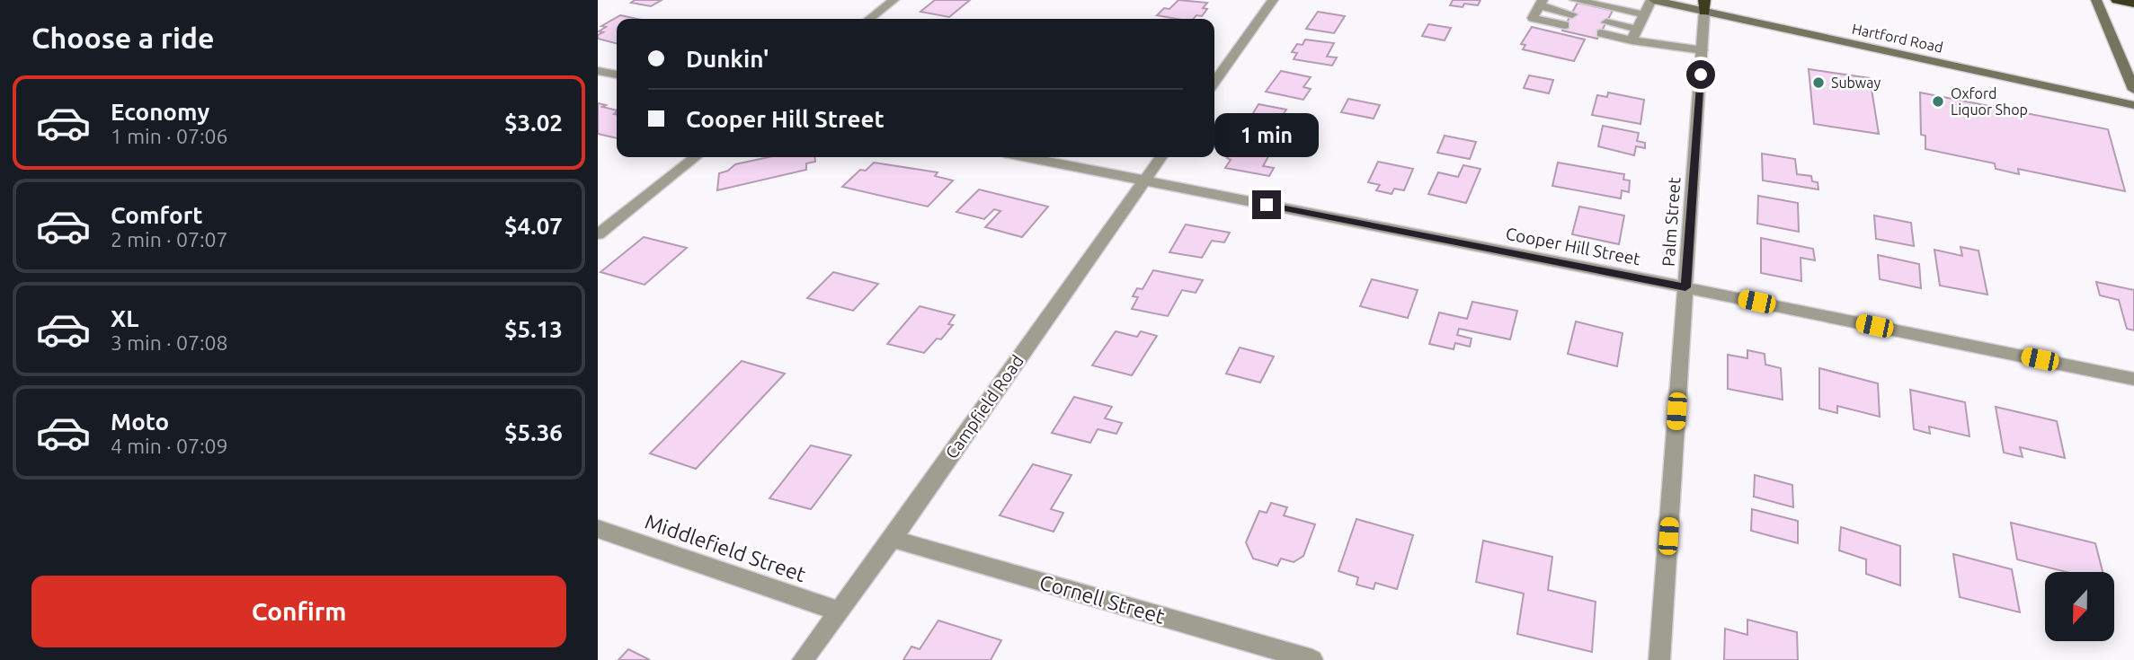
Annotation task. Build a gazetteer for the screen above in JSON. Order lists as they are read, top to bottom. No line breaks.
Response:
{"streets":{"main road":["Hartford Road"],"street":["Palm Street","Cooper Hill Street","Campfield Road","Middlefield Street","Cornell Street"]},"crossings":[["Hartford Road","Palm Street"],["Palm Street","Cooper Hill Street"],["Cooper Hill Street","Campfield Road"],["Campfield Road","Middlefield Street"],["Campfield Road","Cornell Street"]],"places":["Subway","Oxford Liquor Shop"],"north":"bottom","page":{"heading":"Choose a ride","banner":["Dunkin'","Cooper Hill Street"],"list":[{"name":"Economy","note":"1 min · 07:06","value":"$3.02"},{"name":"Comfort","note":"2 min · 07:07","value":"$4.07"},{"name":"XL","note":"3 min · 07:08","value":"$5.13"},{"name":"Moto","note":"4 min · 07:09","value":"$5.36"}],"bubble":"1 min","buttons":"Confirm"}}
